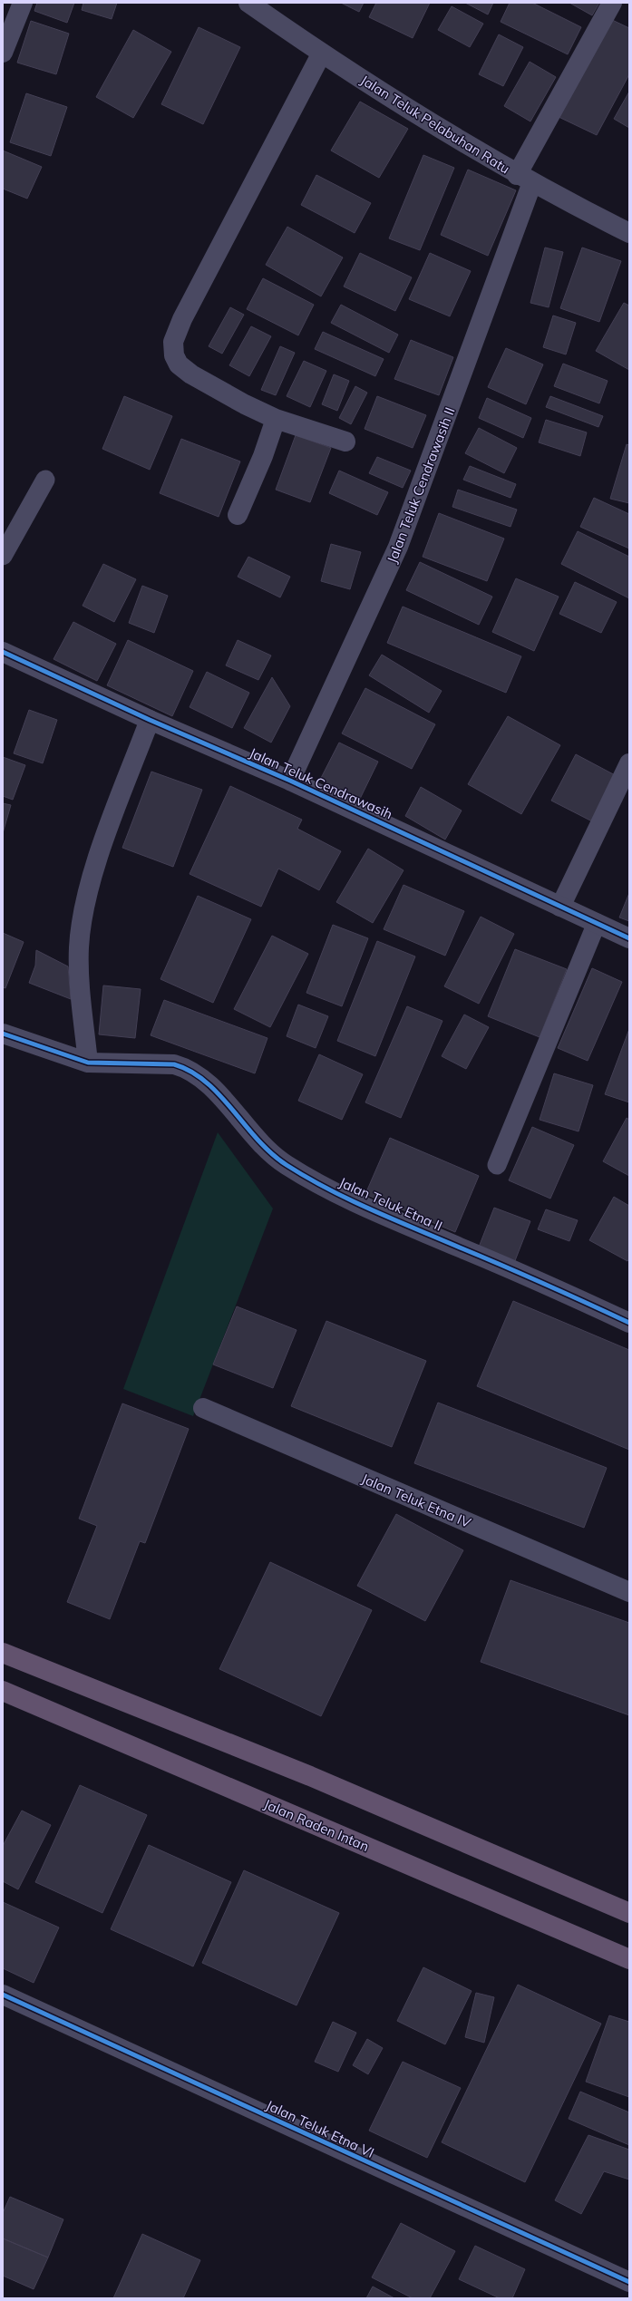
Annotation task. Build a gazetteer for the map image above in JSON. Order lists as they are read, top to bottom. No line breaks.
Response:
{"streets":{"highway":["Jalan Raden Intan"],"street":["Jalan Teluk Pelabuhan Ratu","Jalan Teluk Cendrawasih II","Jalan Teluk Cendrawasih","Jalan Teluk Etna II","Jalan Teluk Etna IV","Jalan Teluk Etna VI"]},"crossings":[["Jalan Teluk Pelabuhan Ratu","Jalan Teluk Cendrawasih II"],["Jalan Teluk Cendrawasih II","Jalan Teluk Cendrawasih"]]}
